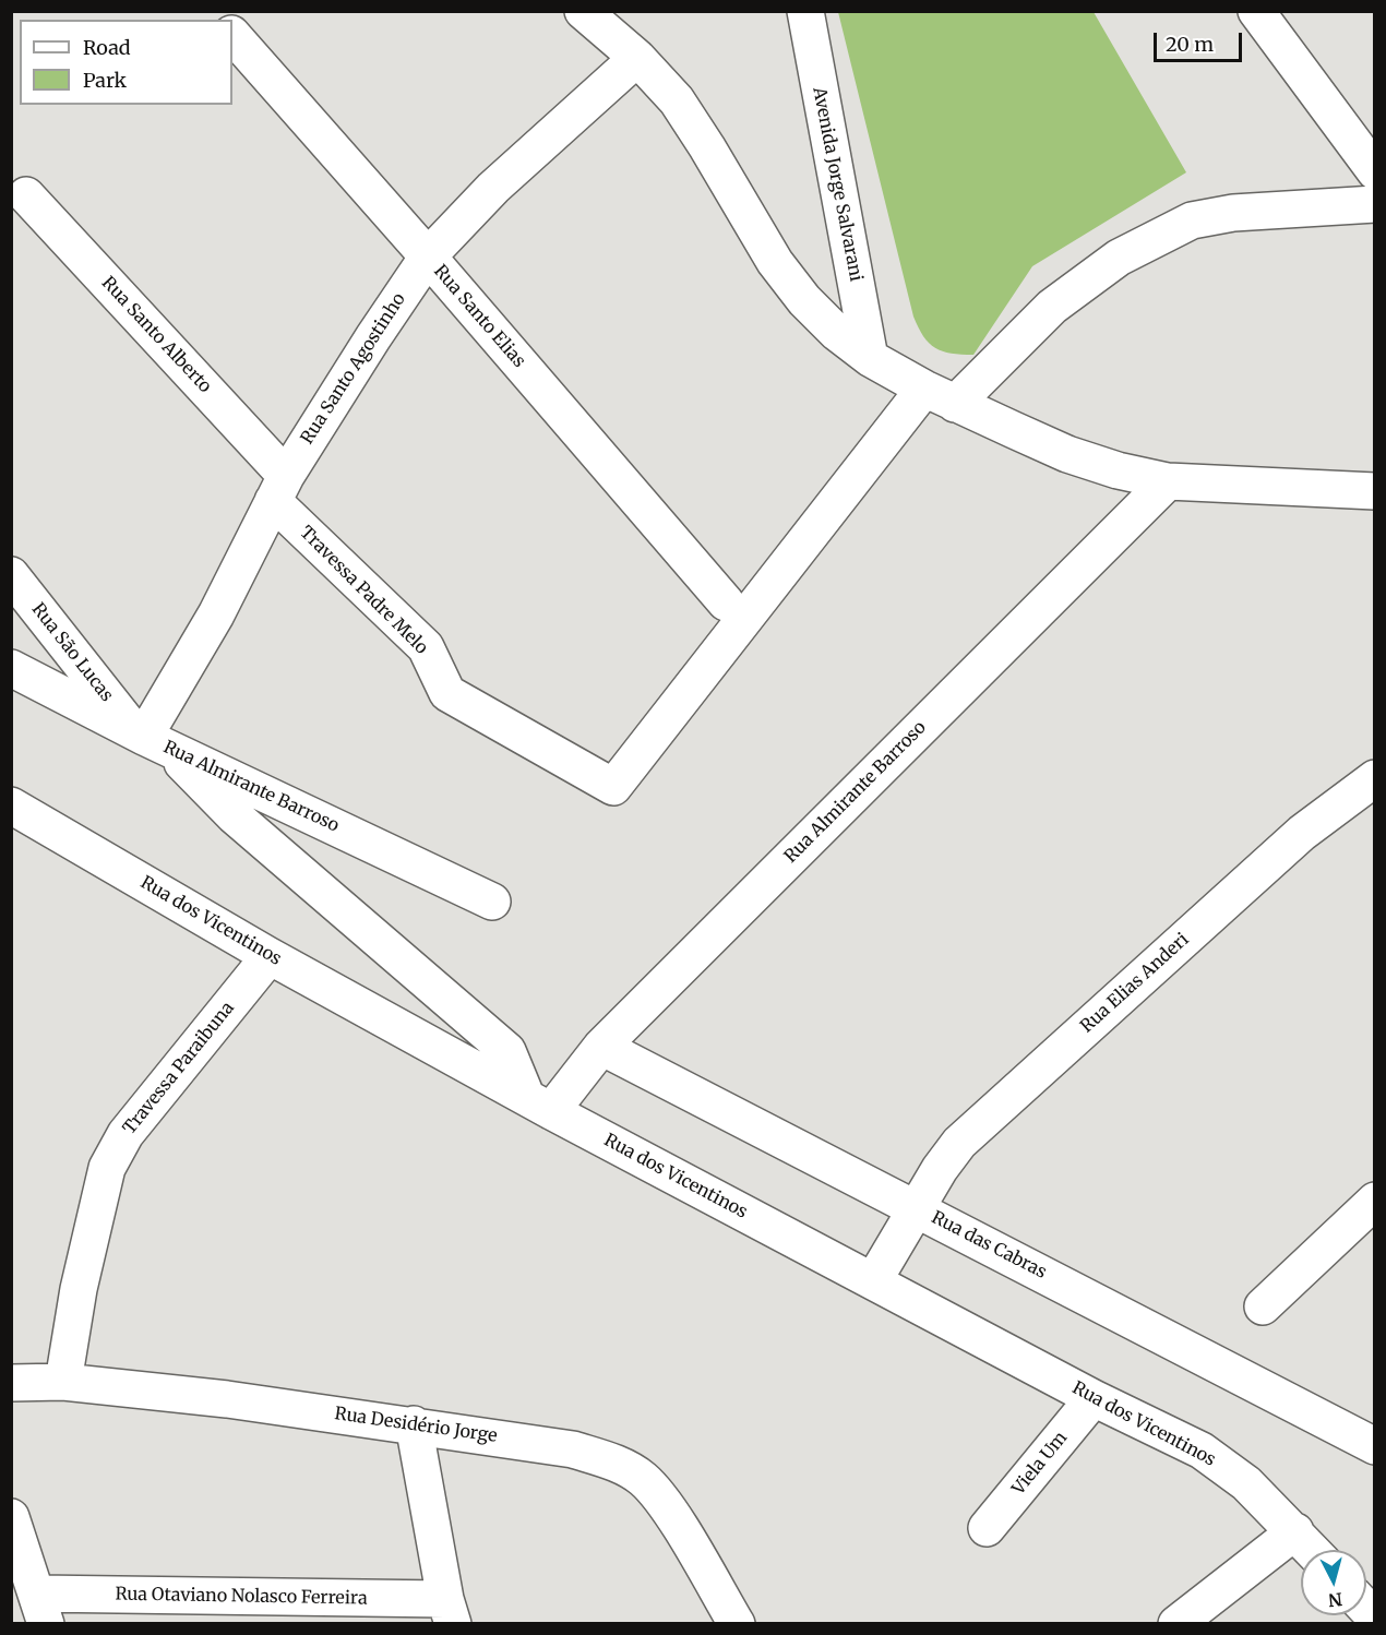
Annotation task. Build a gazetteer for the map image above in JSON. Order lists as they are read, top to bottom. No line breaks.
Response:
{"streets":{"street":["Avenida Jorge Salvarani","Rua Santo Elias","Rua Santo Alberto","Rua Santo Agostinho","Travessa Padre Melo","Rua São Lucas","Rua Almirante Barroso","Rua dos Vicentinos","Rua Elias Anderi","Travessa Paraibuna","Rua das Cabras","Rua Desidério Jorge","Viela Um","Rua Otaviano Nolasco Ferreira"]},"crossings":[["Rua Santo Elias","Rua Santo Agostinho"],["Rua Santo Alberto","Rua Santo Agostinho"],["Rua Santo Alberto","Travessa Padre Melo"],["Rua Santo Agostinho","Travessa Padre Melo"],["Rua Santo Agostinho","Rua São Lucas"],["Rua Santo Agostinho","Rua Almirante Barroso"],["Rua São Lucas","Rua Almirante Barroso"],["Rua Almirante Barroso","Rua dos Vicentinos"],["Rua Almirante Barroso","Rua das Cabras"],["Rua dos Vicentinos","Rua Elias Anderi"],["Rua dos Vicentinos","Travessa Paraibuna"],["Rua dos Vicentinos","Viela Um"],["Rua Elias Anderi","Rua das Cabras"],["Travessa Paraibuna","Rua Desidério Jorge"]],"legend":["Road","Park"],"scale_bar":"20 m","north":"bottom"}
